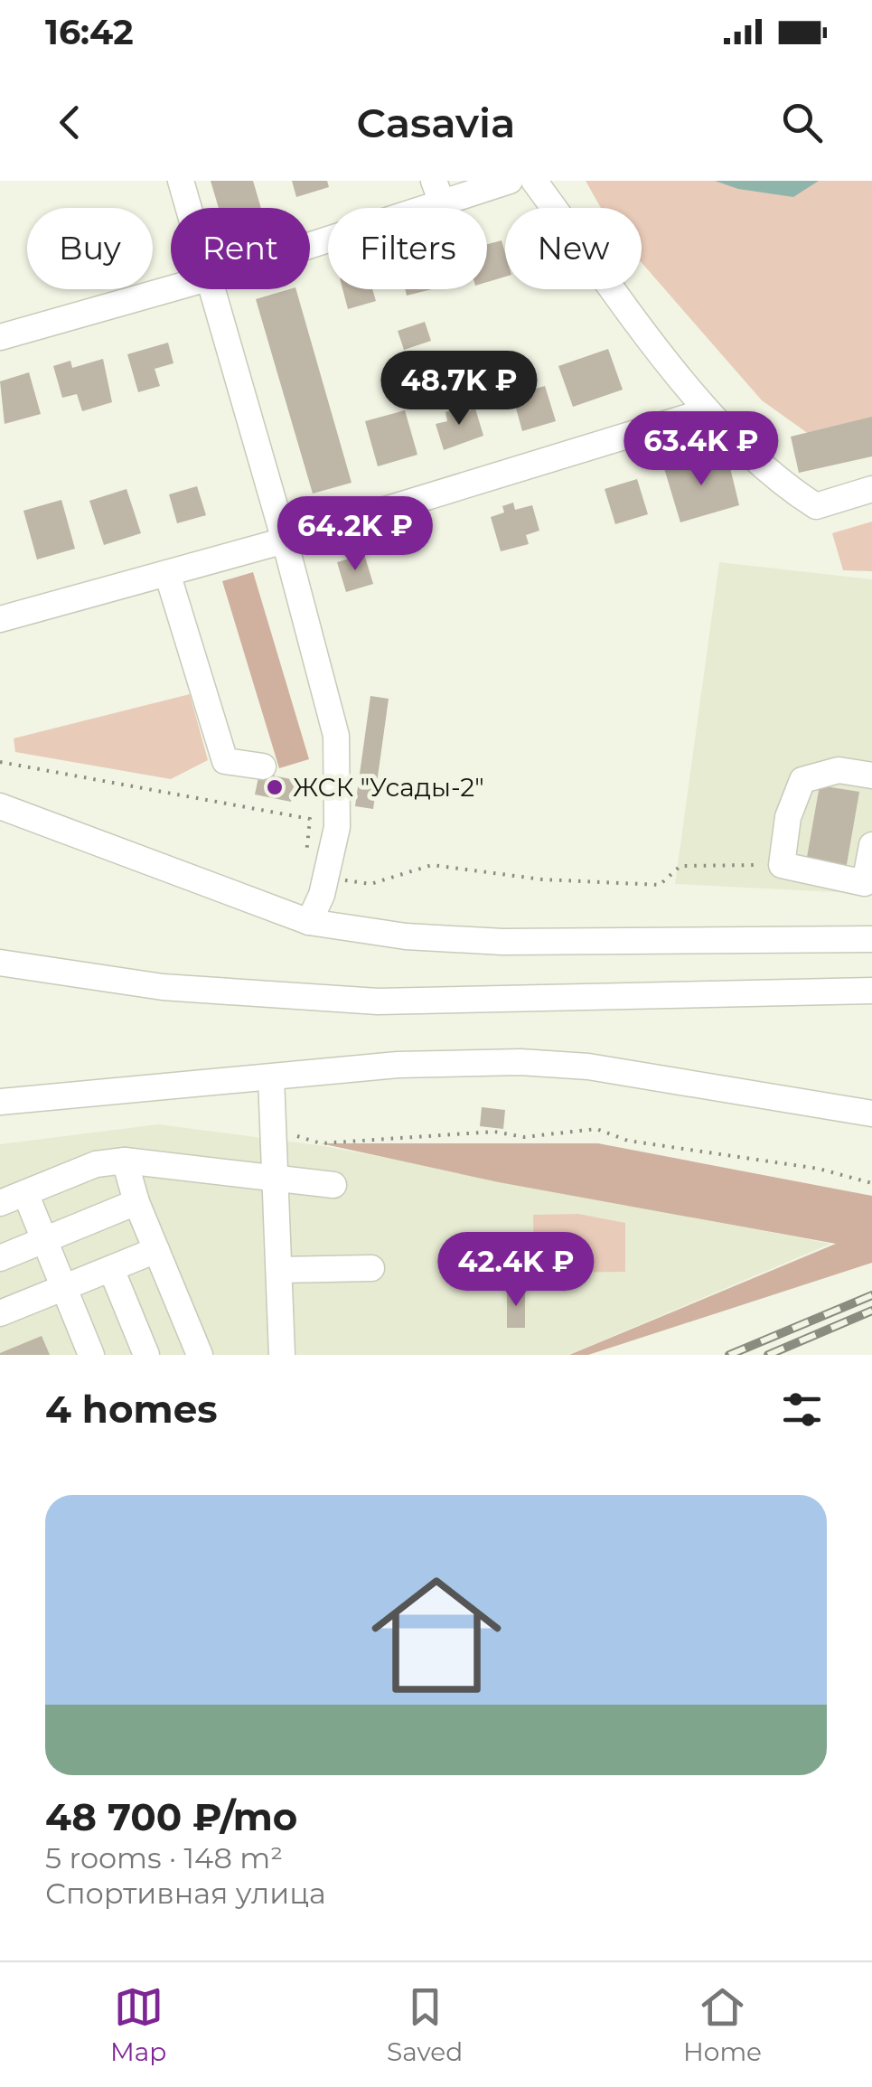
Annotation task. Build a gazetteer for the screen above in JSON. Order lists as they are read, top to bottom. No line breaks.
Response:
{"places":["ЖСК \"Усады-2\""],"page":{"status":"16:42","header":"Casavia","chip":["Buy","Rent","Filters","New"],"price":["48.7K ₽","63.4K ₽","64.2K ₽","42.4K ₽"],"heading":"4 homes","list":[{"name":"48 700 ₽/mo","note":"5 rooms · 148 m² · Спортивная улица"}],"tabs":["Map","Saved","Home"]}}
